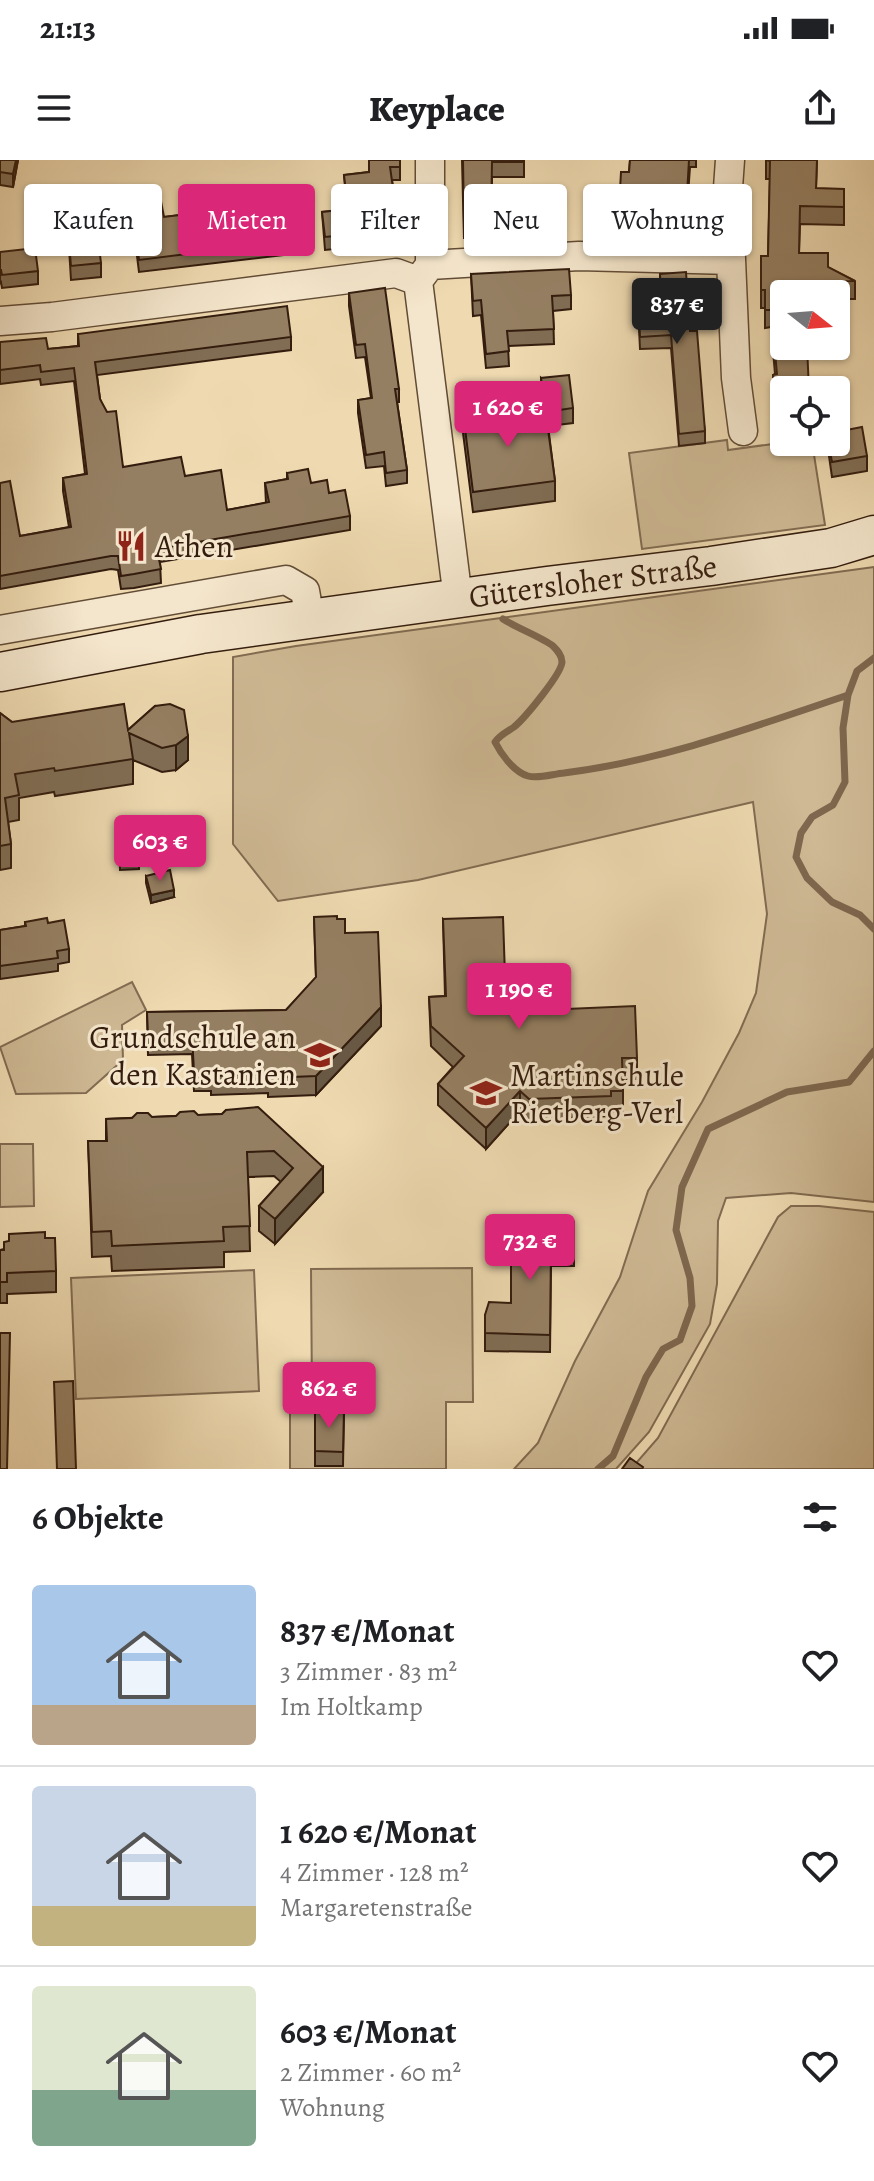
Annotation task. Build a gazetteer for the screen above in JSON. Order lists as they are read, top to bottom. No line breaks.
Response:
{"streets":{"main road":["Gütersloher Straße"]},"places":{"restaurant":["Athen"],"school or university":["Grundschule an den Kastanien","Martinschule Rietberg-Verl"]},"north":"right","page":{"status":"21:13","header":"Keyplace","chip":["Kaufen","Mieten","Filter","Neu","Wohnung"],"price":["837 €","1 620 €","603 €","1 190 €","732 €","862 €"],"heading":"6 Objekte","list":[{"name":"837 €/Monat","note":"3 Zimmer · 83 m² · Im Holtkamp"},{"name":"1 620 €/Monat","note":"4 Zimmer · 128 m² · Margaretenstraße"},{"name":"603 €/Monat","note":"2 Zimmer · 60 m² · Wohnung"}]}}
